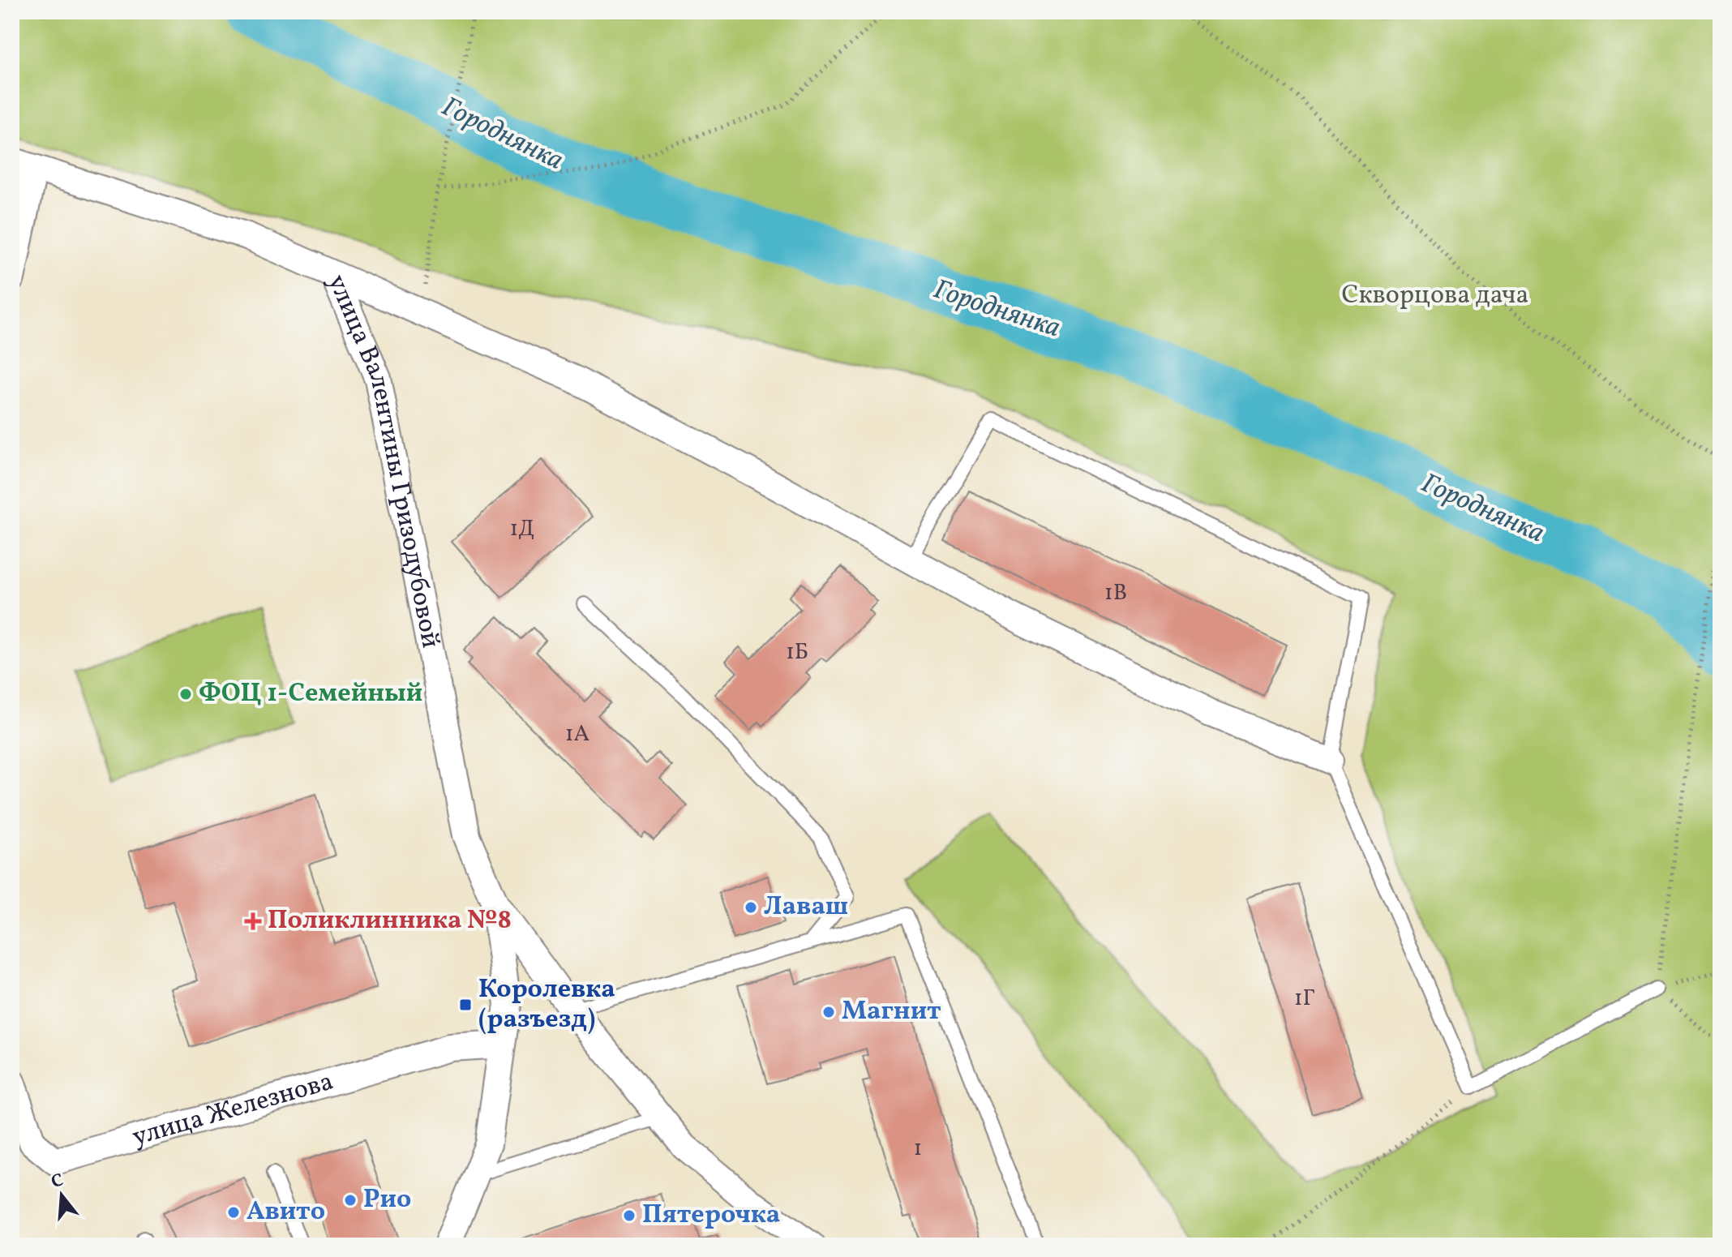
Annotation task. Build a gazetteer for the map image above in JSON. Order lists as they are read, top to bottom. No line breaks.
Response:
{"streets":{"street":["улица Валентины Гризодубовой","улица Железнова"]},"water":["Городнянка"],"parks":["Скворцова дача"],"places":{"other":["ФОЦ 1-Семейный","Лаваш","Магнит","Рио","Авито","Пятерочка"],"health":["Поликлинника №8"],"transit":["Королевка (разъезд)"]},"house_numbers":["1Д","1В","1Б","1А","1Г","1"],"north":"top"}
